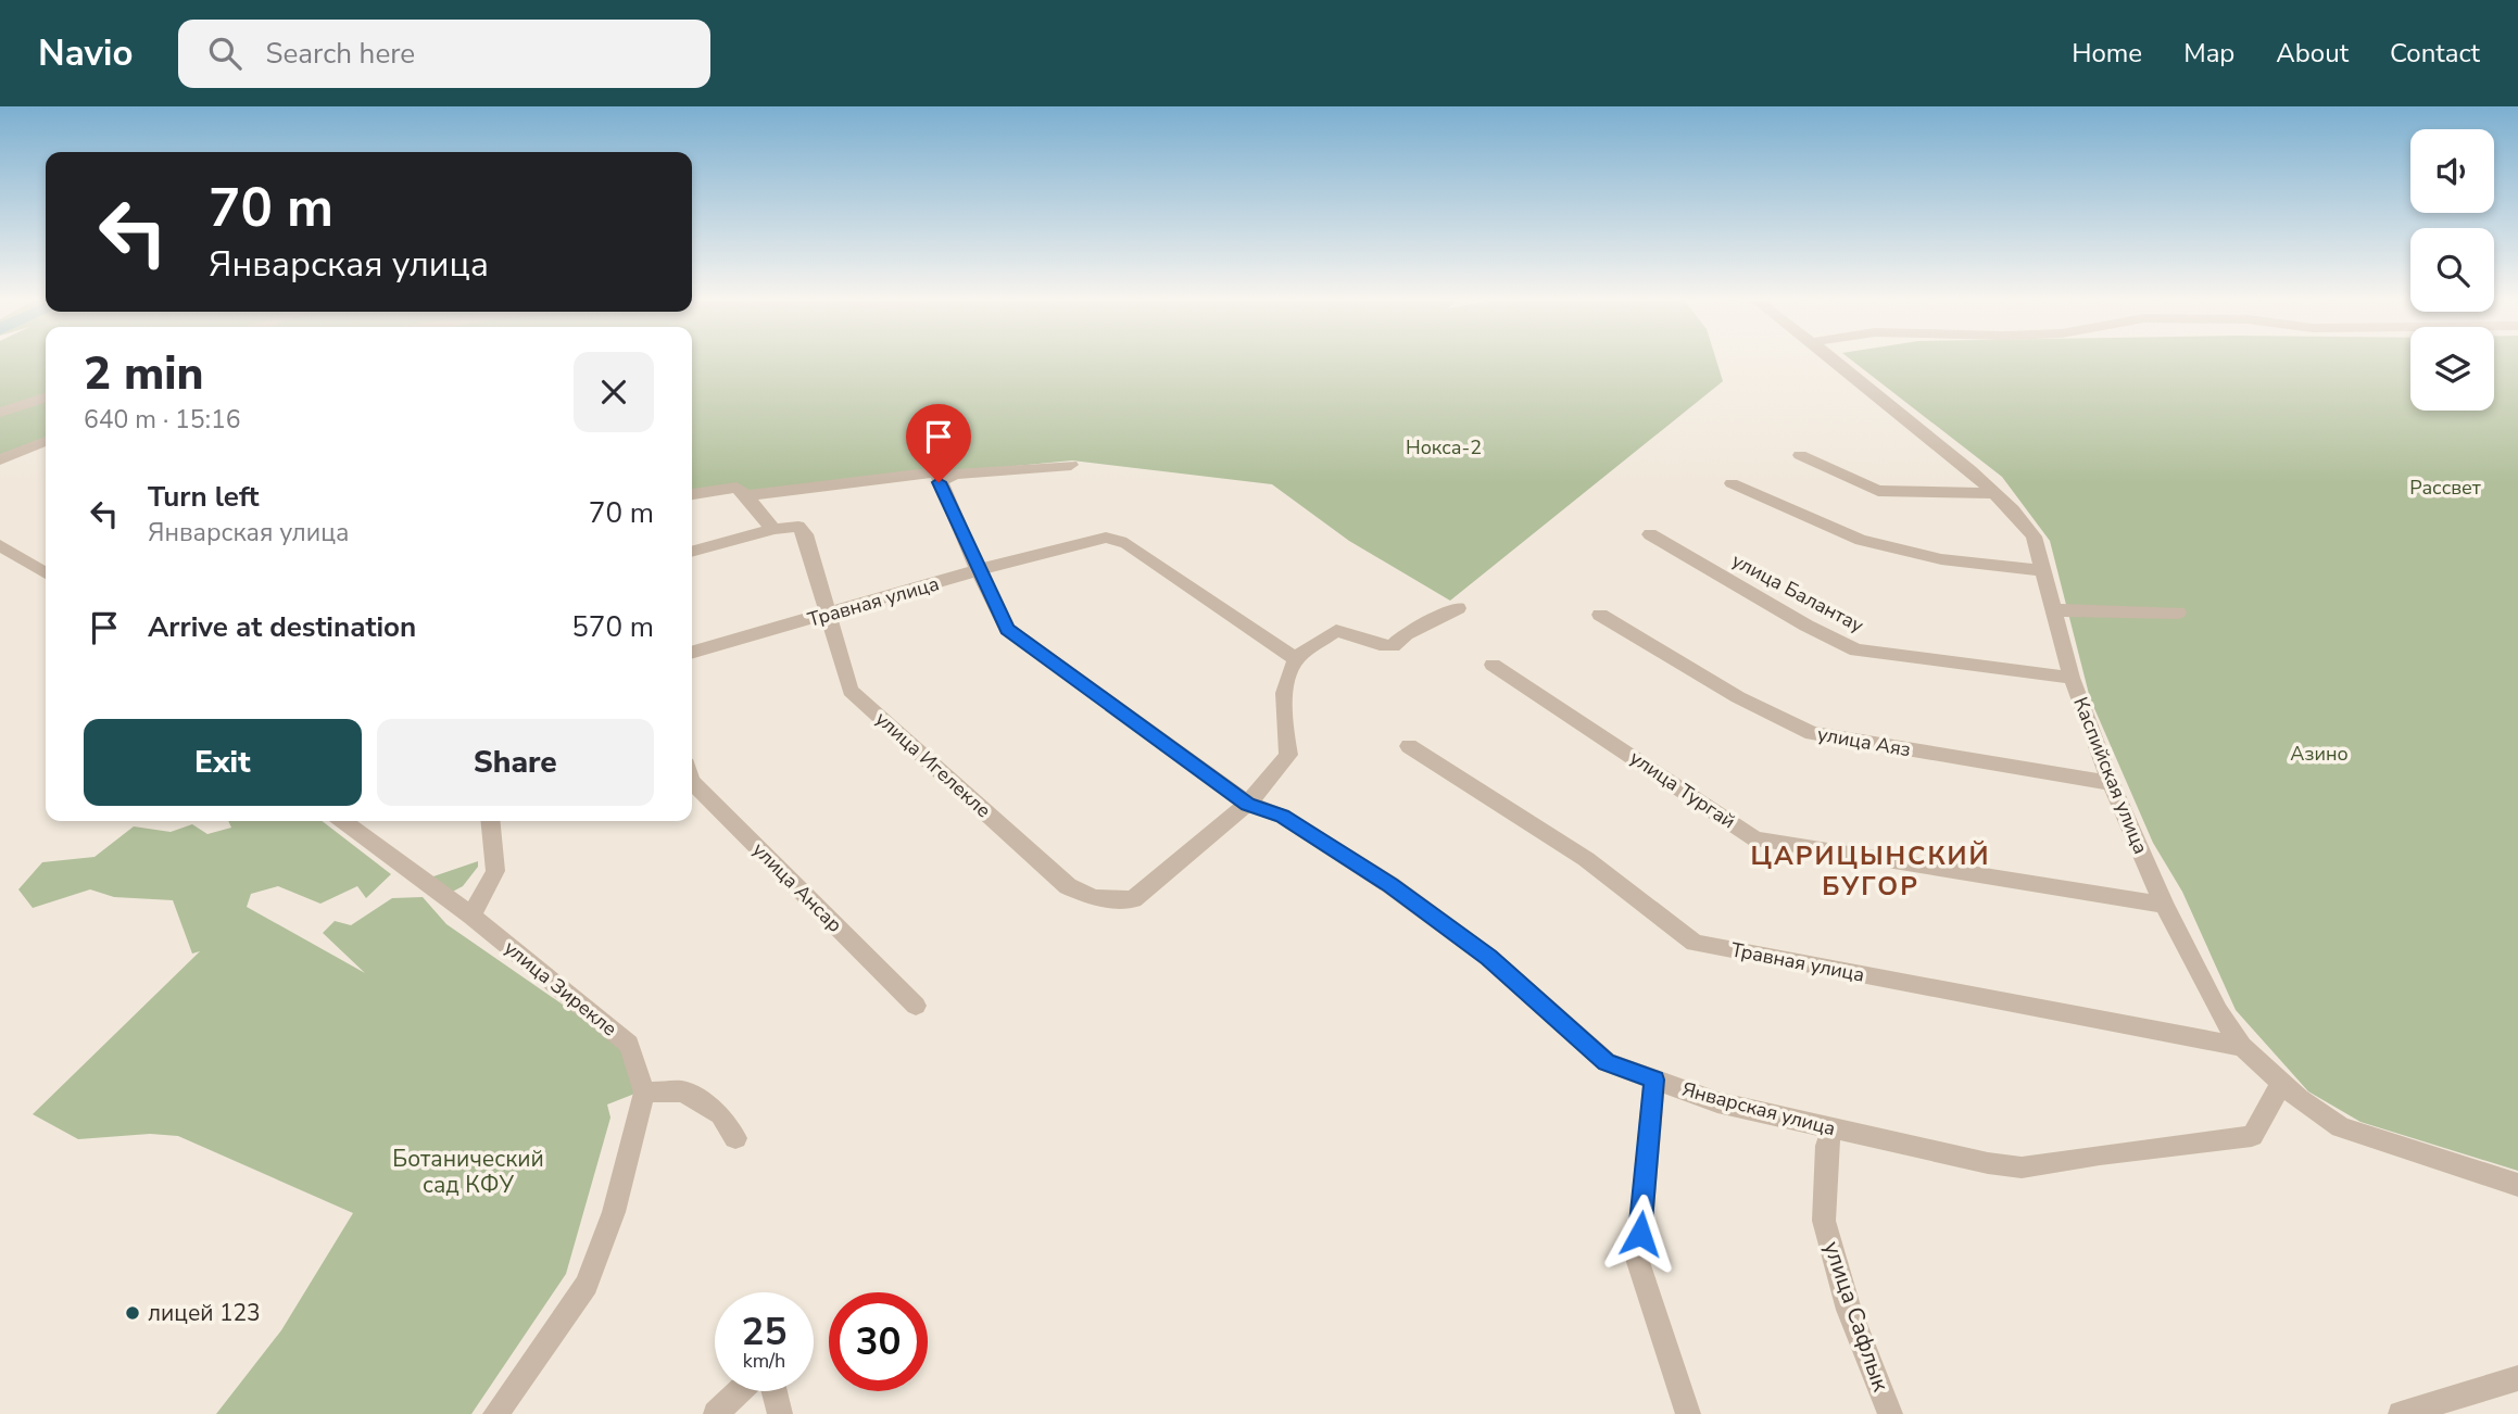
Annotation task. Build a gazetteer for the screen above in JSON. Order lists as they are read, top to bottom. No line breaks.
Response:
{"streets":{"street":["улица Балантау","Травная улица","улица Аяз","улица Игелекле","Каспийская улица","улица Тургай","улица Ансар","улица Зирекле","Январская улица","улица Сафлык"]},"crossings":[["улица Балантау","Каспийская улица"],["Травная улица","улица Игелекле"],["Травная улица","Каспийская улица"],["Травная улица","Январская улица"],["улица Аяз","Каспийская улица"],["улица Игелекле","Январская улица"],["Каспийская улица","улица Тургай"],["Каспийская улица","Январская улица"],["Январская улица","улица Сафлык"]],"districts":["ЦАРИЦЫНСКИЙ БУГОР"],"parks":["Нокса-2","Рассвет","Азино","Ботанический сад КФУ"],"places":["лицей 123"],"page":{"header":"Navio","search":"Search here","nav":["Home","Map","About","Contact"],"turn":["70 m","Январская улица"],"heading":["2 min","640 m · 15:16"],"list":[{"name":"Turn left","note":"Январская улица","value":"70 m"},{"name":"Arrive at destination","value":"570 m"}],"buttons":["Exit","Share"],"speed":"25 km/h","limit":"30"}}
